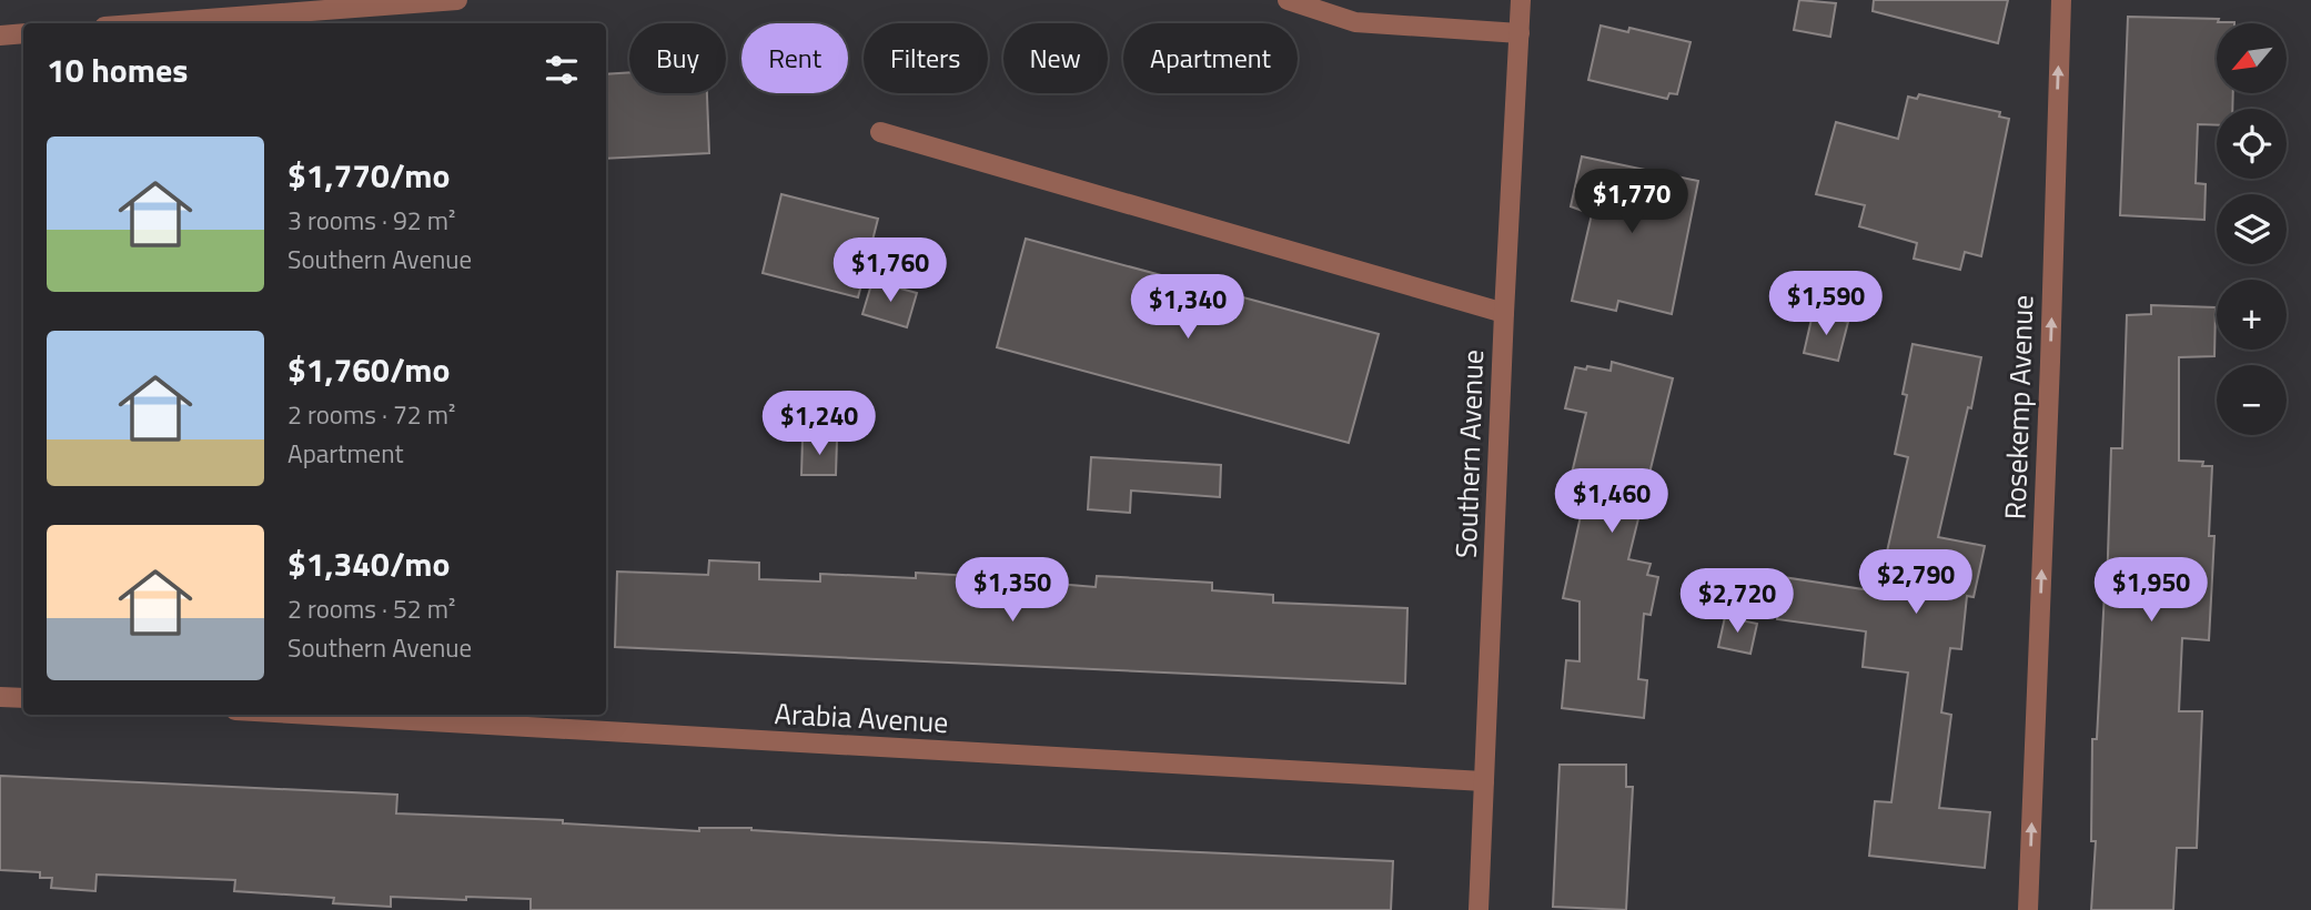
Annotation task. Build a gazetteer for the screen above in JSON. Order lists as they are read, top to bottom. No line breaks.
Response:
{"streets":{"street":["Rosekemp Avenue","Southern Avenue","Arabia Avenue"]},"crossings":[["Southern Avenue","Arabia Avenue"]],"one_way":["Rosekemp Avenue"],"north":"bottom left","page":{"map_buttons":["+","−"],"chip":["Buy","Rent","Filters","New","Apartment"],"heading":"10 homes","list":[{"name":"$1,770/mo","note":"3 rooms · 92 m² · Southern Avenue"},{"name":"$1,760/mo","note":"2 rooms · 72 m² · Apartment"},{"name":"$1,340/mo","note":"2 rooms · 52 m² · Southern Avenue"}],"price":["$1,770","$1,760","$1,590","$1,340","$1,240","$1,460","$2,790","$1,350","$1,950","$2,720"]}}
